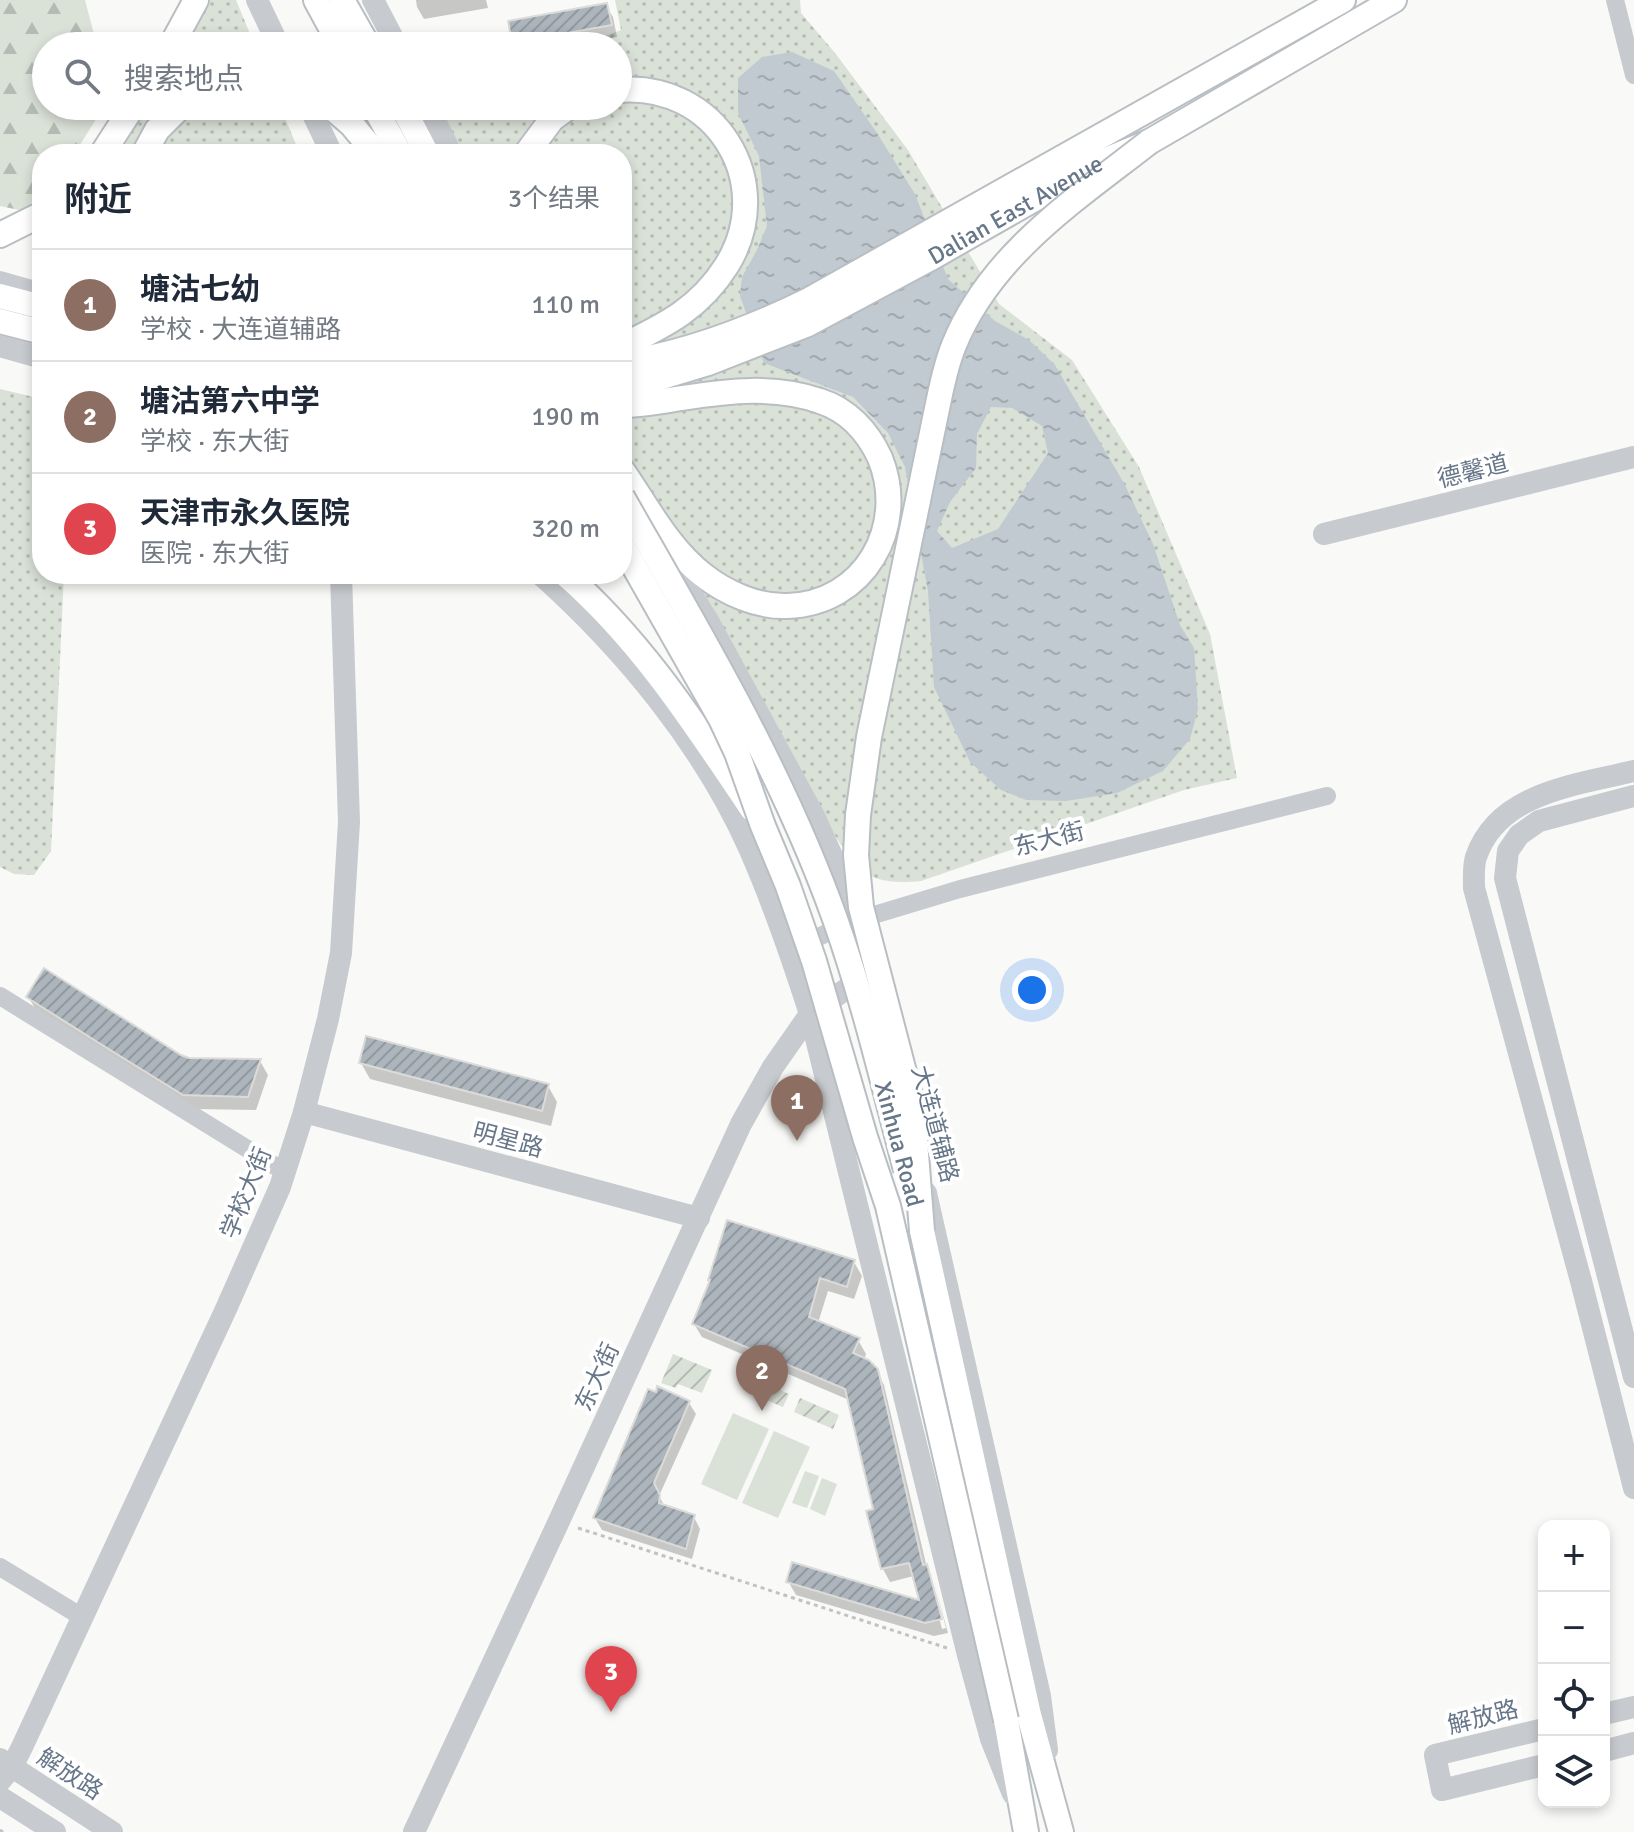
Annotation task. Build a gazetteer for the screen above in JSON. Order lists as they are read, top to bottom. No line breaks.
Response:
{"streets":{"main road":["Dalian East Avenue","Xinhua Road"],"street":["德馨道","东大街","大连道辅路","明星路","学校大街","解放路"]},"crossings":[["东大街","大连道辅路"],["东大街","明星路"],["大连道辅路","Xinhua Road"],["明星路","学校大街"],["学校大街","解放路"]],"page":{"search":"搜索地点","heading":["附近","3个结果"],"list":[{"mark":"1","name":"塘沽七幼","note":"学校 · 大连道辅路","value":"110 m"},{"mark":"2","name":"塘沽第六中学","note":"学校 · 东大街","value":"190 m"},{"mark":"3","name":"天津市永久医院","note":"医院 · 东大街","value":"320 m"}],"pins":["1","2","3"],"map_buttons":["+","−"]}}
